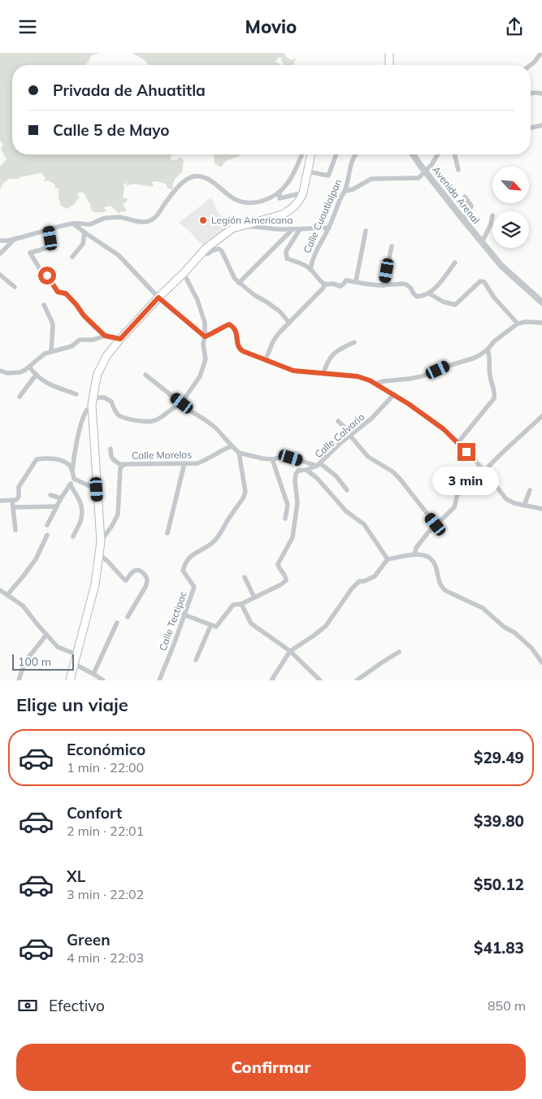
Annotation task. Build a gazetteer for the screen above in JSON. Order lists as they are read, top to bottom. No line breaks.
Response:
{"streets":{"street":["Avenida Arenal","Calle Cuautlalpan","Calle Calvario","Calle Morelos","Calle Tectipac"]},"crossings":[["Calle Calvario","Calle Tectipac"]],"places":["Legión Americana"],"scale_bar":"100 m","north":"bottom right","page":{"header":"Movio","banner":["Privada de Ahuatitla","Calle 5 de Mayo"],"bubble":"3 min","scale":"100 m","heading":"Elige un viaje","list":[{"name":"Económico","note":"1 min · 22:00","value":"$29.49"},{"name":"Confort","note":"2 min · 22:01","value":"$39.80"},{"name":"XL","note":"3 min · 22:02","value":"$50.12"},{"name":"Green","note":"4 min · 22:03","value":"$41.83"}],"pay":["Efectivo","850 m"],"buttons":"Confirmar"}}
